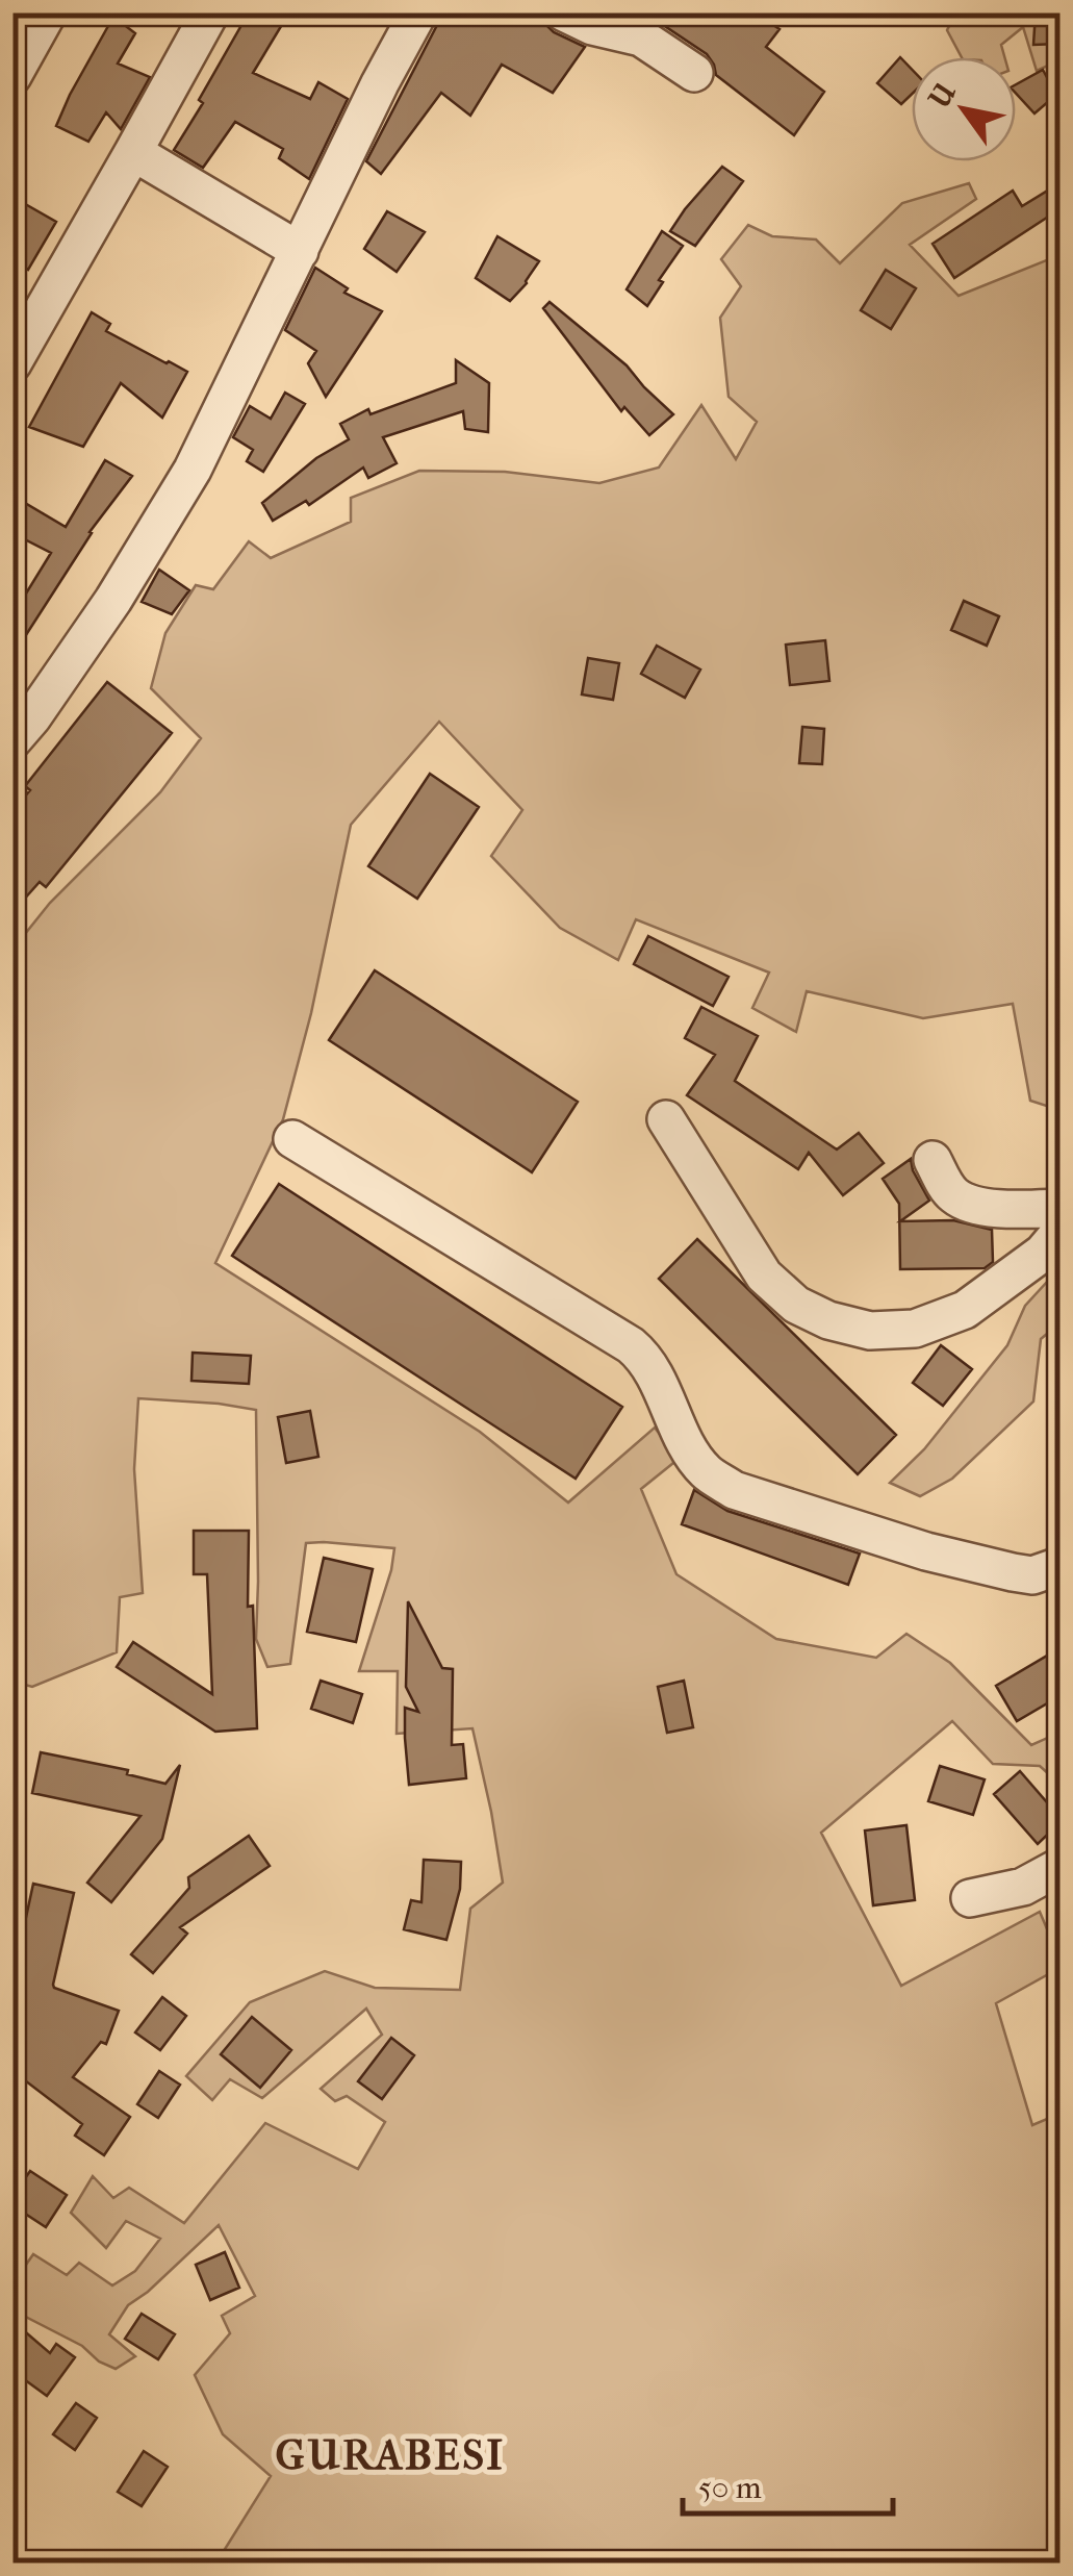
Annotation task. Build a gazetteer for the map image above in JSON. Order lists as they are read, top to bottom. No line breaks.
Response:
{"districts":["GURABESI"],"scale_bar":"50 m","north":"top left"}
